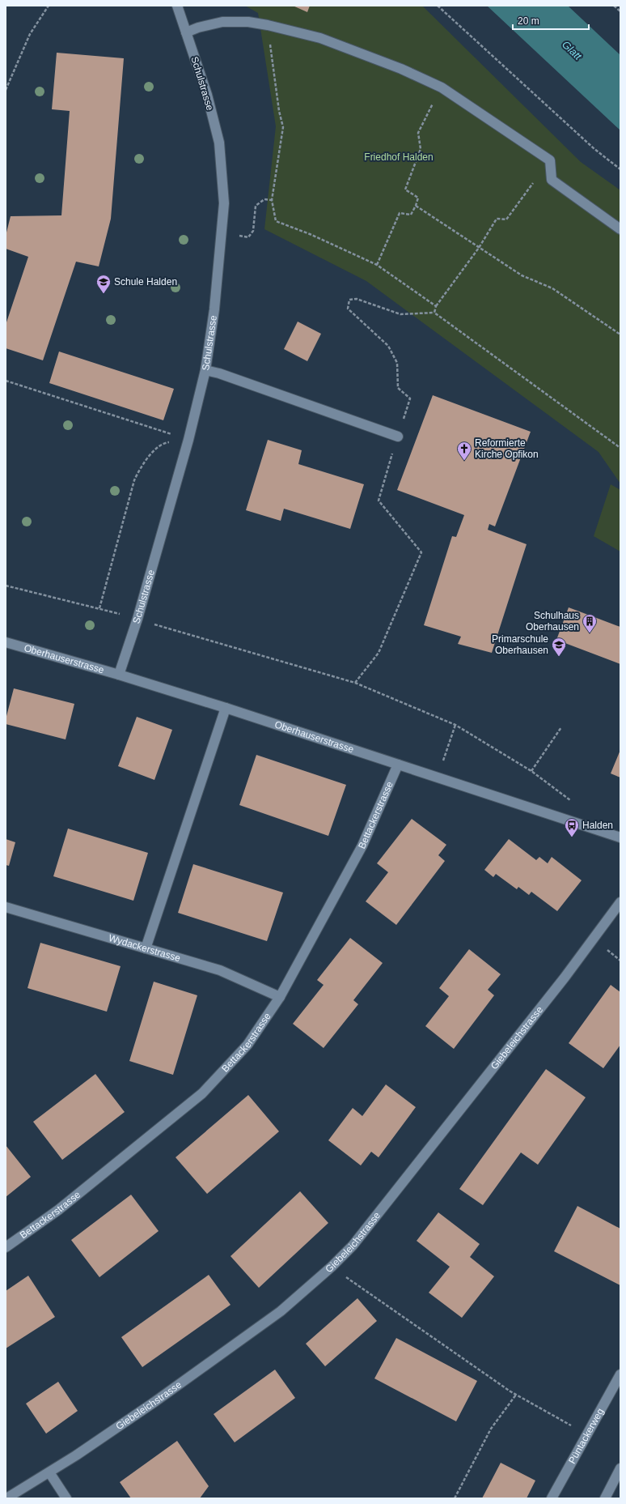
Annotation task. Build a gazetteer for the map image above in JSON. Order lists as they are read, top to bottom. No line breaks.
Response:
{"streets":{"street":["Schulstrasse","Oberhauserstrasse","Bettackerstrasse","Wydackerstrasse","Giebeleichstrasse","Püntackerweg"]},"crossings":[["Schulstrasse","Oberhauserstrasse"],["Oberhauserstrasse","Bettackerstrasse"],["Bettackerstrasse","Wydackerstrasse"]],"water":["Glatt"],"parks":["Friedhof Halden"],"places":{"school or university":["Schule Halden","Primarschule Oberhausen"],"church":["Reformierte Kirche Opfikon"],"building":["Schulhaus Oberhausen"],"bus stop":["Halden"]},"scale_bar":"20 m"}
